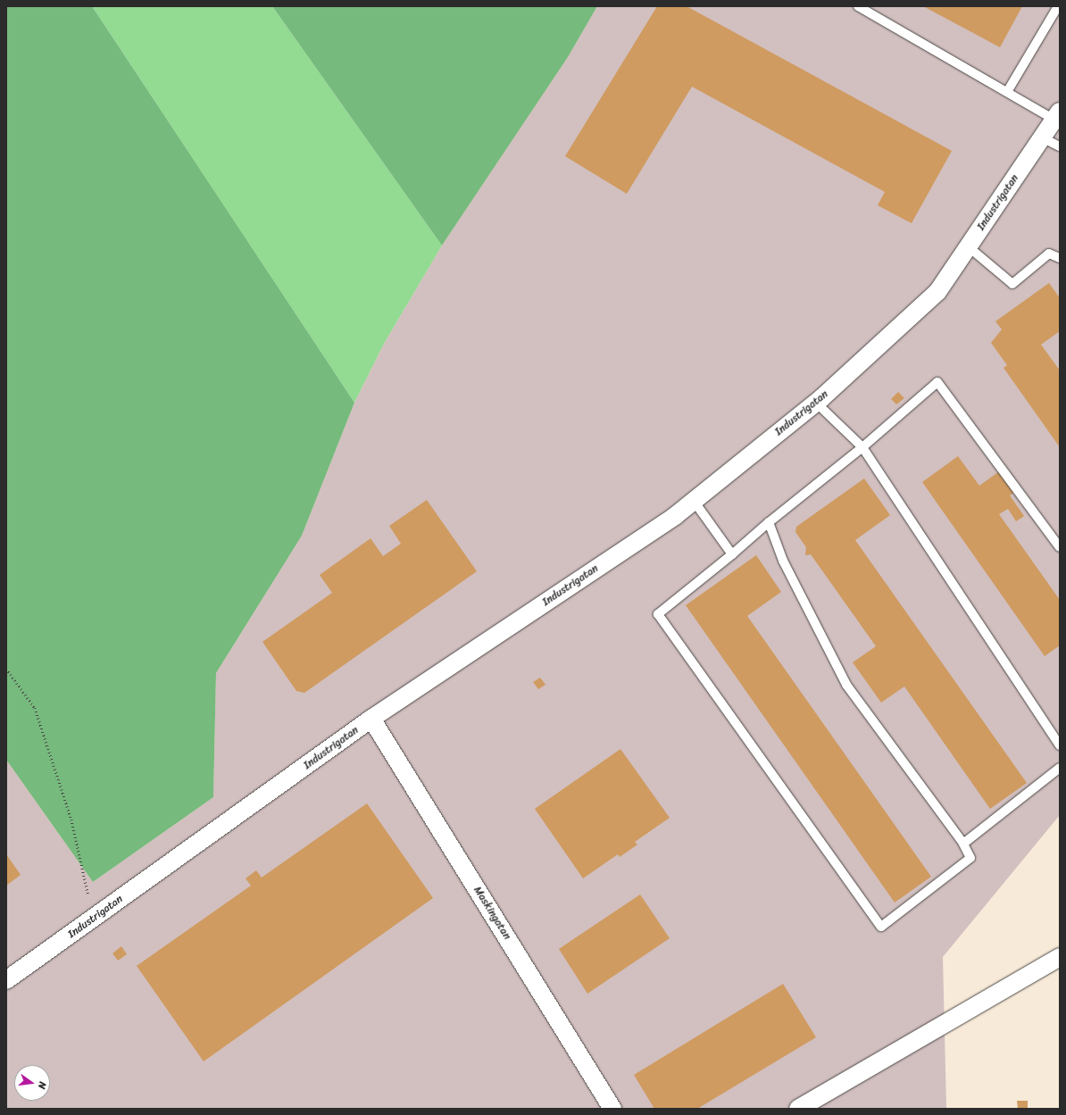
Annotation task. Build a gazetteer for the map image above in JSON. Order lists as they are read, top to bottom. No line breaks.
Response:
{"streets":{"street":["Industrigatan","Maskingatan"]},"crossings":[["Industrigatan","Maskingatan"]],"north":"right"}
